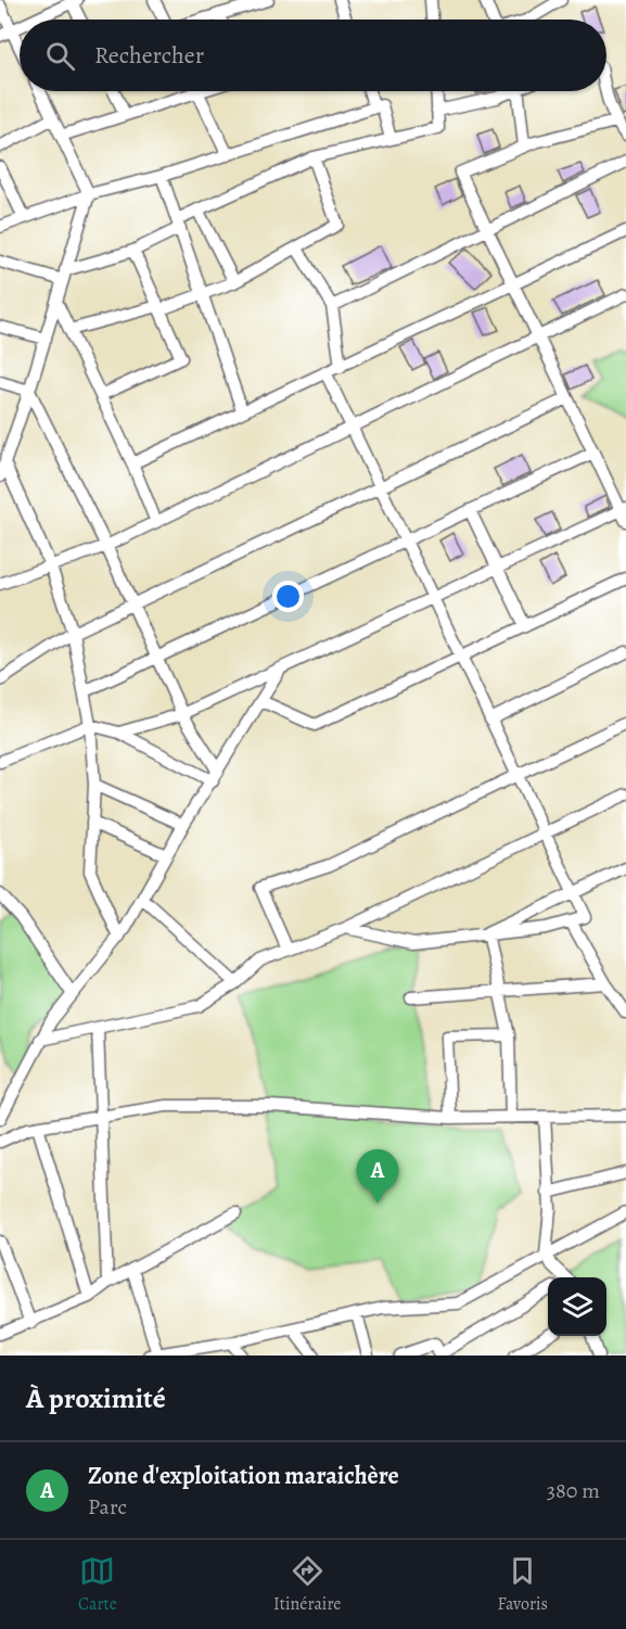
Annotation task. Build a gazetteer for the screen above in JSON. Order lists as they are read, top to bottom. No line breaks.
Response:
{"page":{"search":"Rechercher","pins":"A","heading":"À proximité","list":[{"mark":"A","name":"Zone d'exploitation maraichère","note":"Parc","value":"380 m"}],"nav":["Carte","Itinéraire","Favoris"]}}
